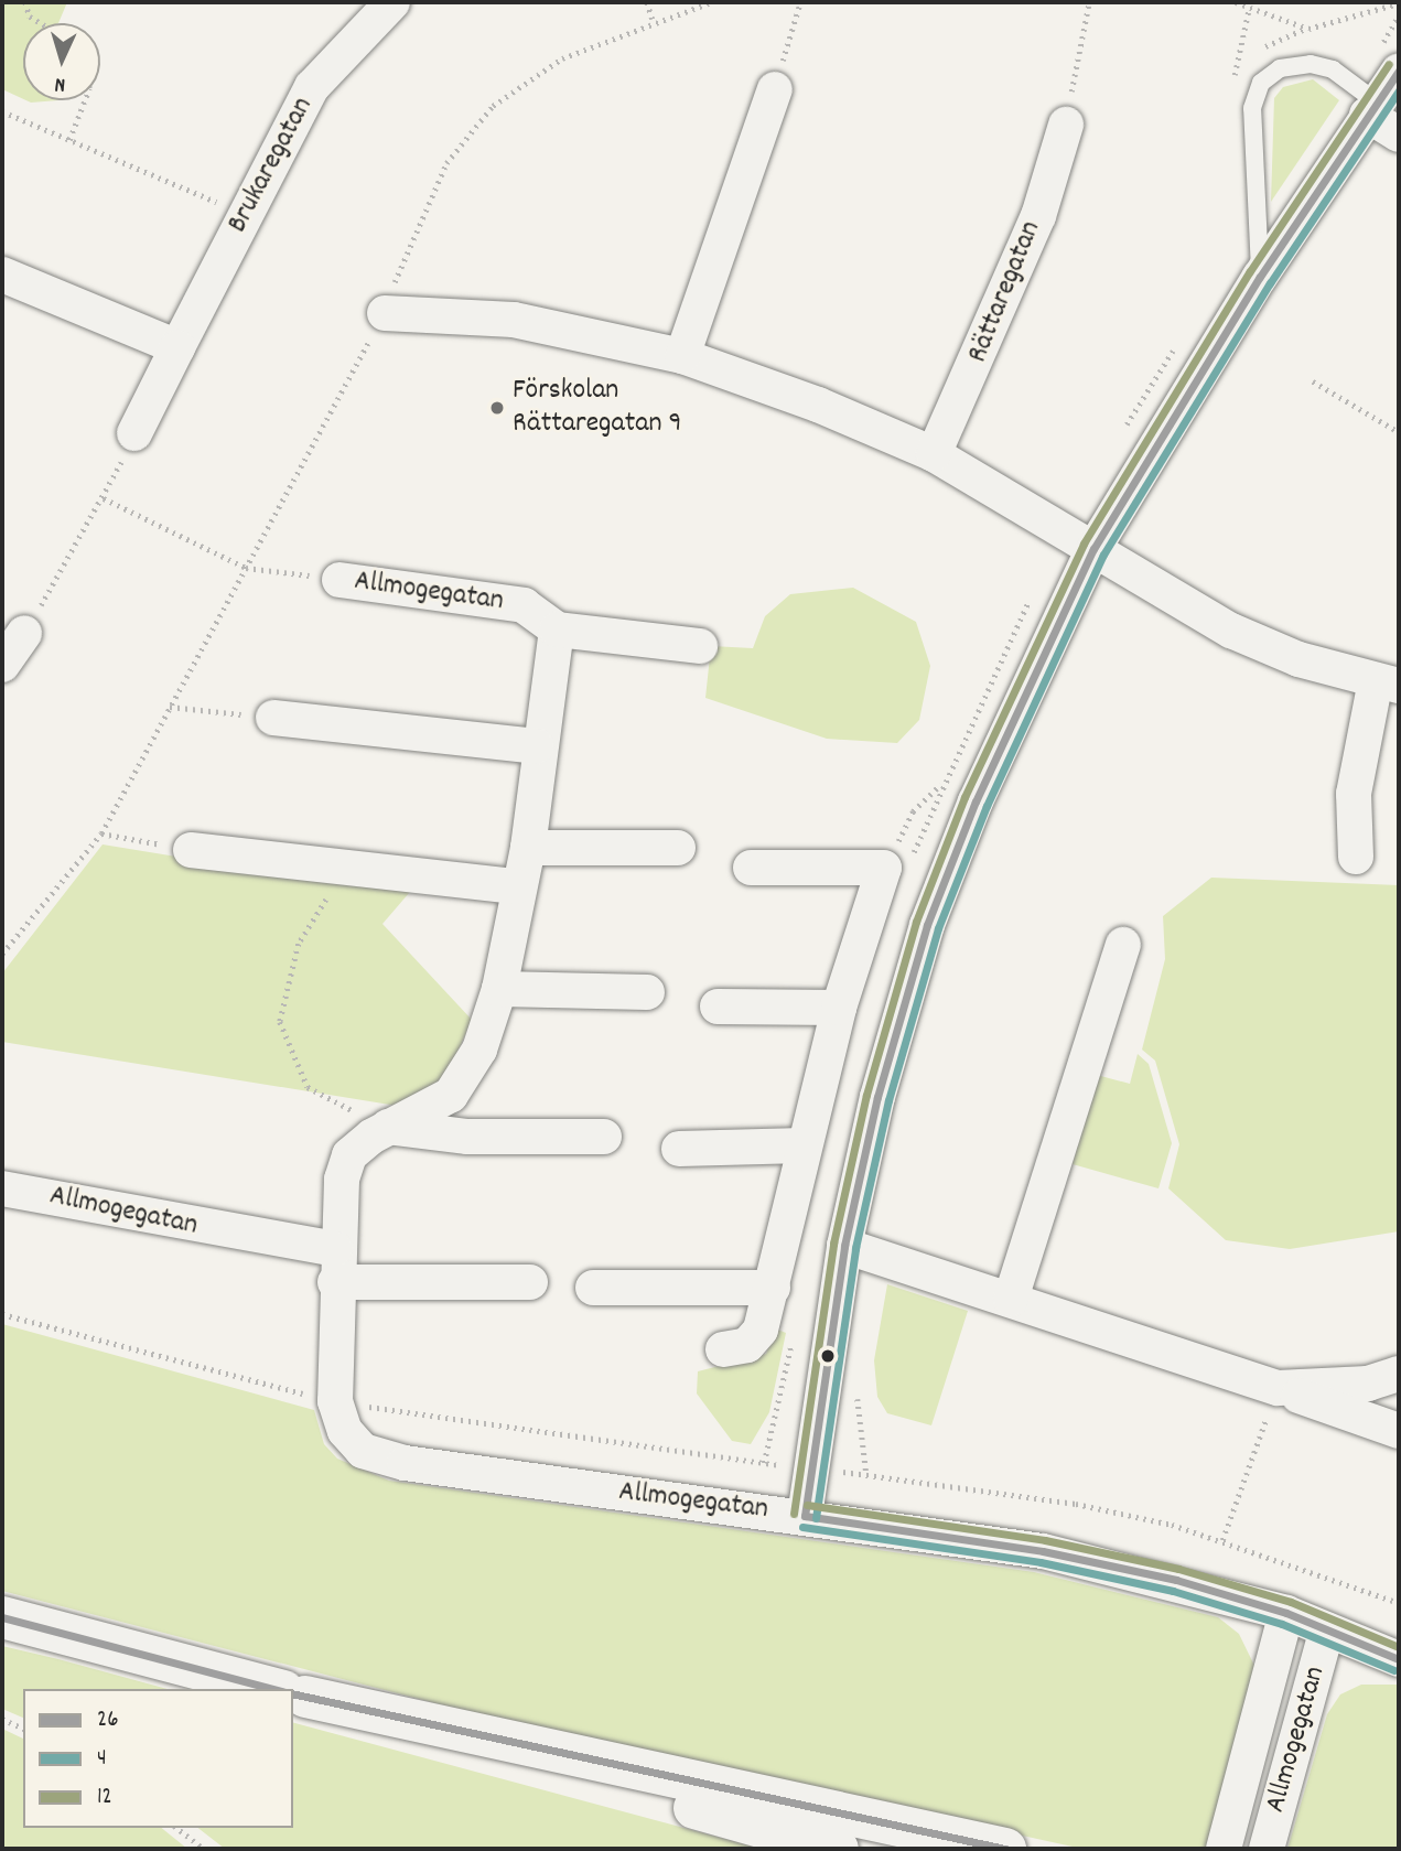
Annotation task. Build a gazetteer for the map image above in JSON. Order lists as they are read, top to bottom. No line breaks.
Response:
{"streets":{"street":["Brukaregatan","Rättaregatan","Allmogegatan"]},"places":["Förskolan Rättaregatan 9"],"lines":["transit line 12","transit line 26","transit line 4"],"legend":["26","4","12"],"north":"bottom"}
